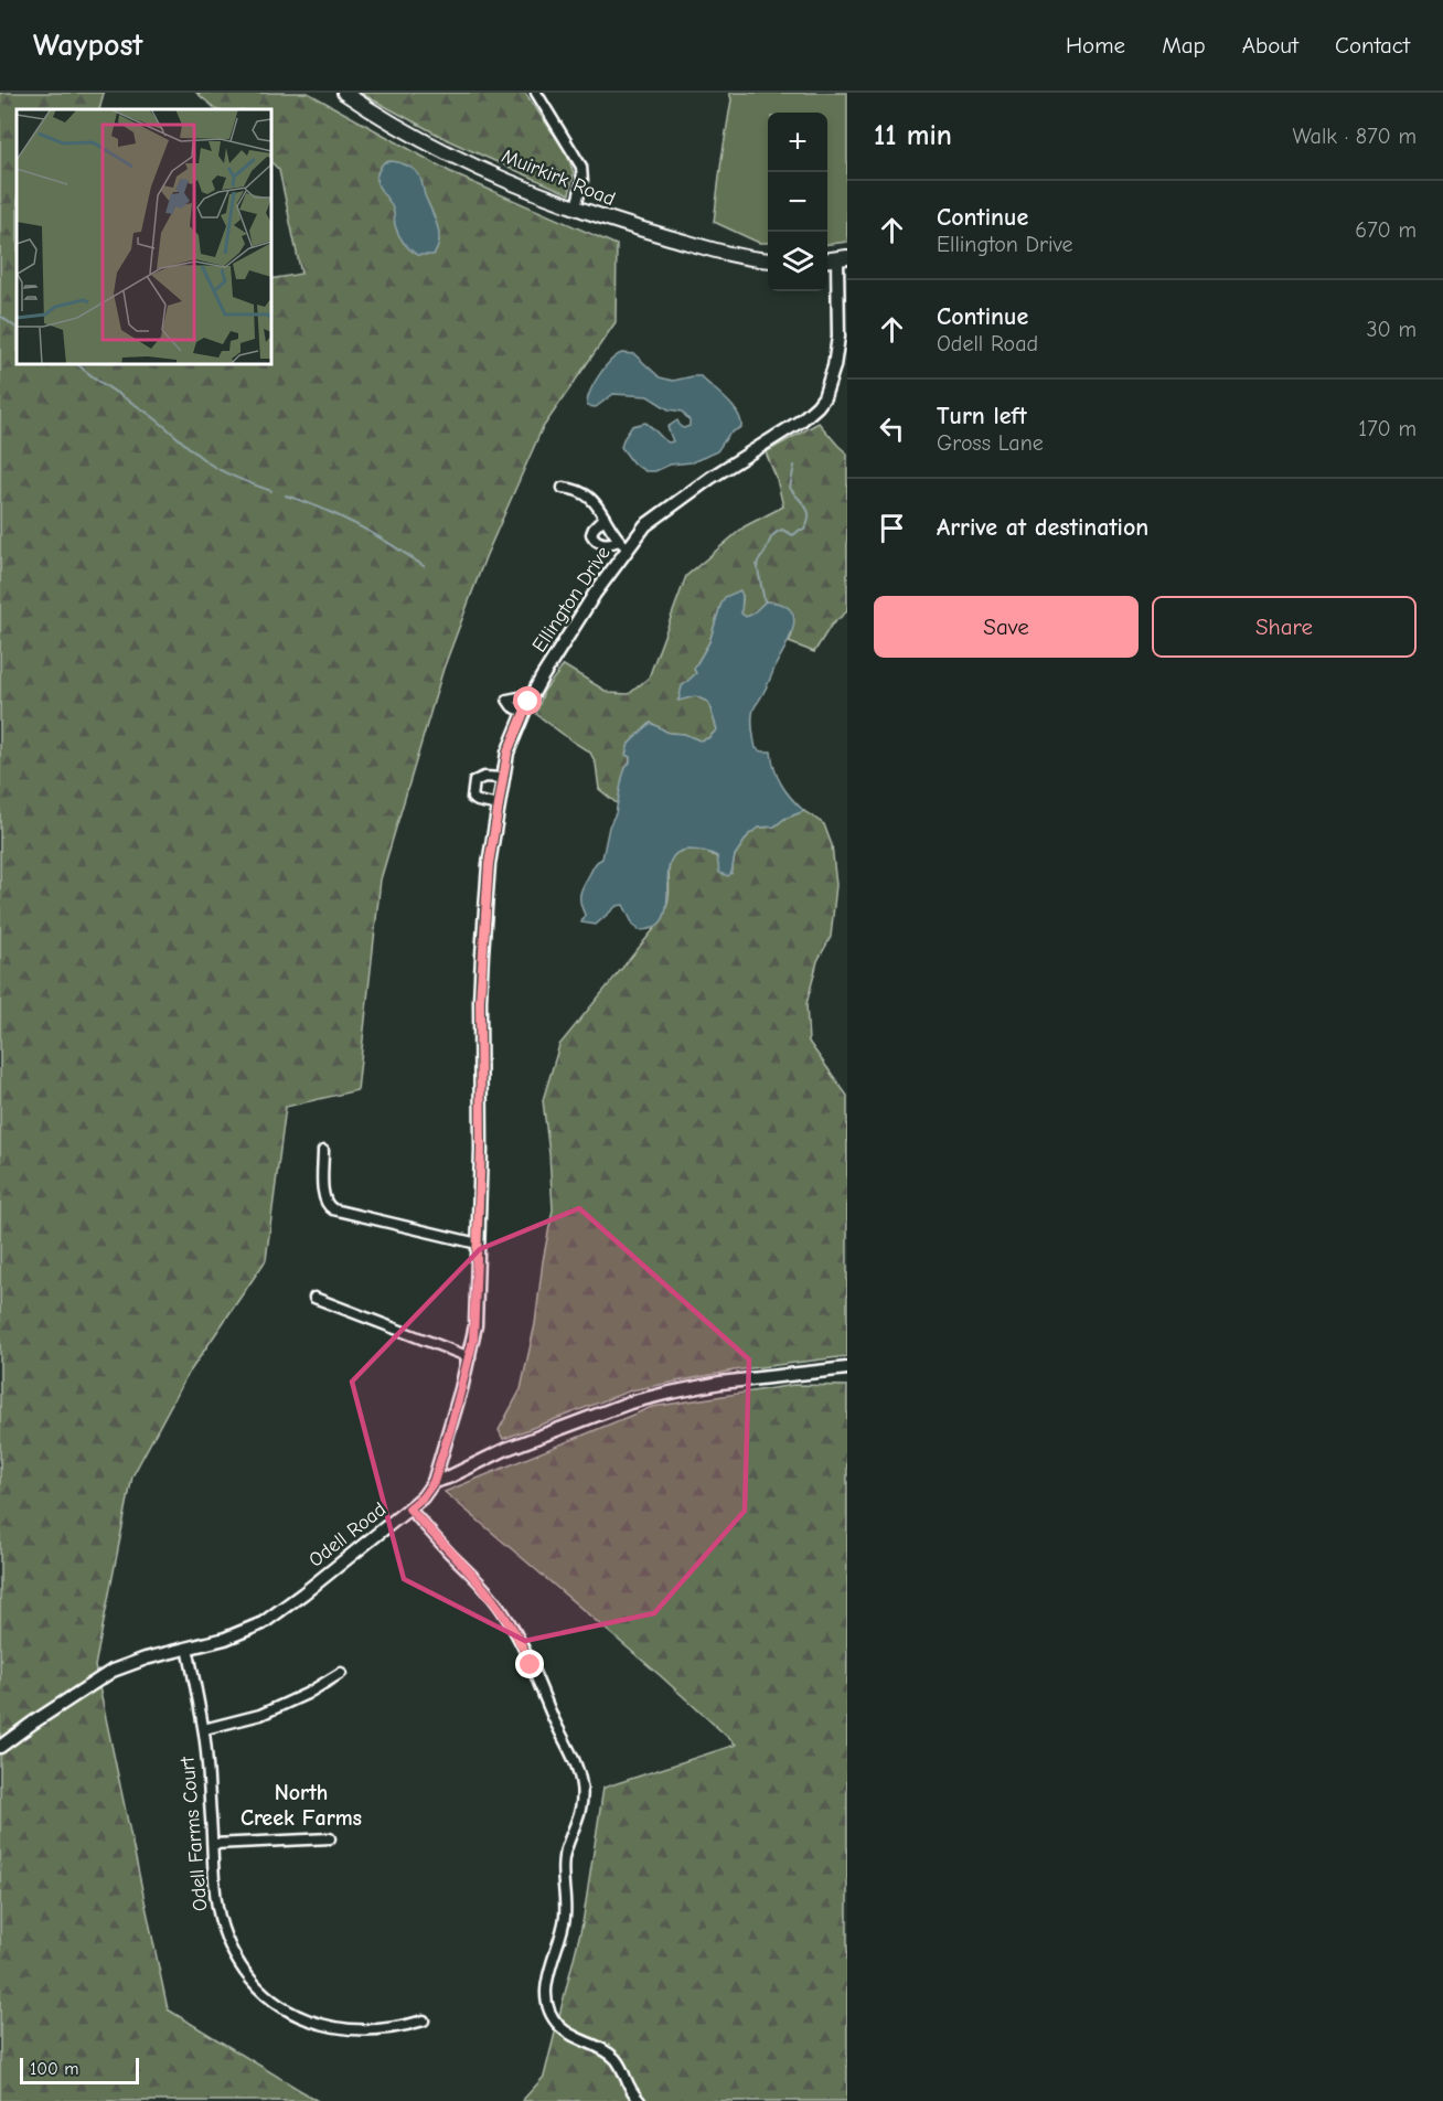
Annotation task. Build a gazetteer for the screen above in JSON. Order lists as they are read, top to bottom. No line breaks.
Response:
{"streets":{"main road":["Muirkirk Road"],"street":["Ellington Drive","Odell Road","Odell Farms Court"]},"crossings":[["Ellington Drive","Odell Road"],["Odell Road","Odell Farms Court"]],"districts":["North Creek Farms"],"scale_bar":"100 m","page":{"header":"Waypost","nav":["Home","Map","About","Contact"],"heading":["11 min","Walk · 870 m"],"map_buttons":["+","−"],"list":[["Continue","Ellington Drive","670 m"],["Continue","Odell Road","30 m"],["Turn left","Gross Lane","170 m"],"Arrive at destination"],"buttons":["Save","Share"],"scale":"100 m"}}
